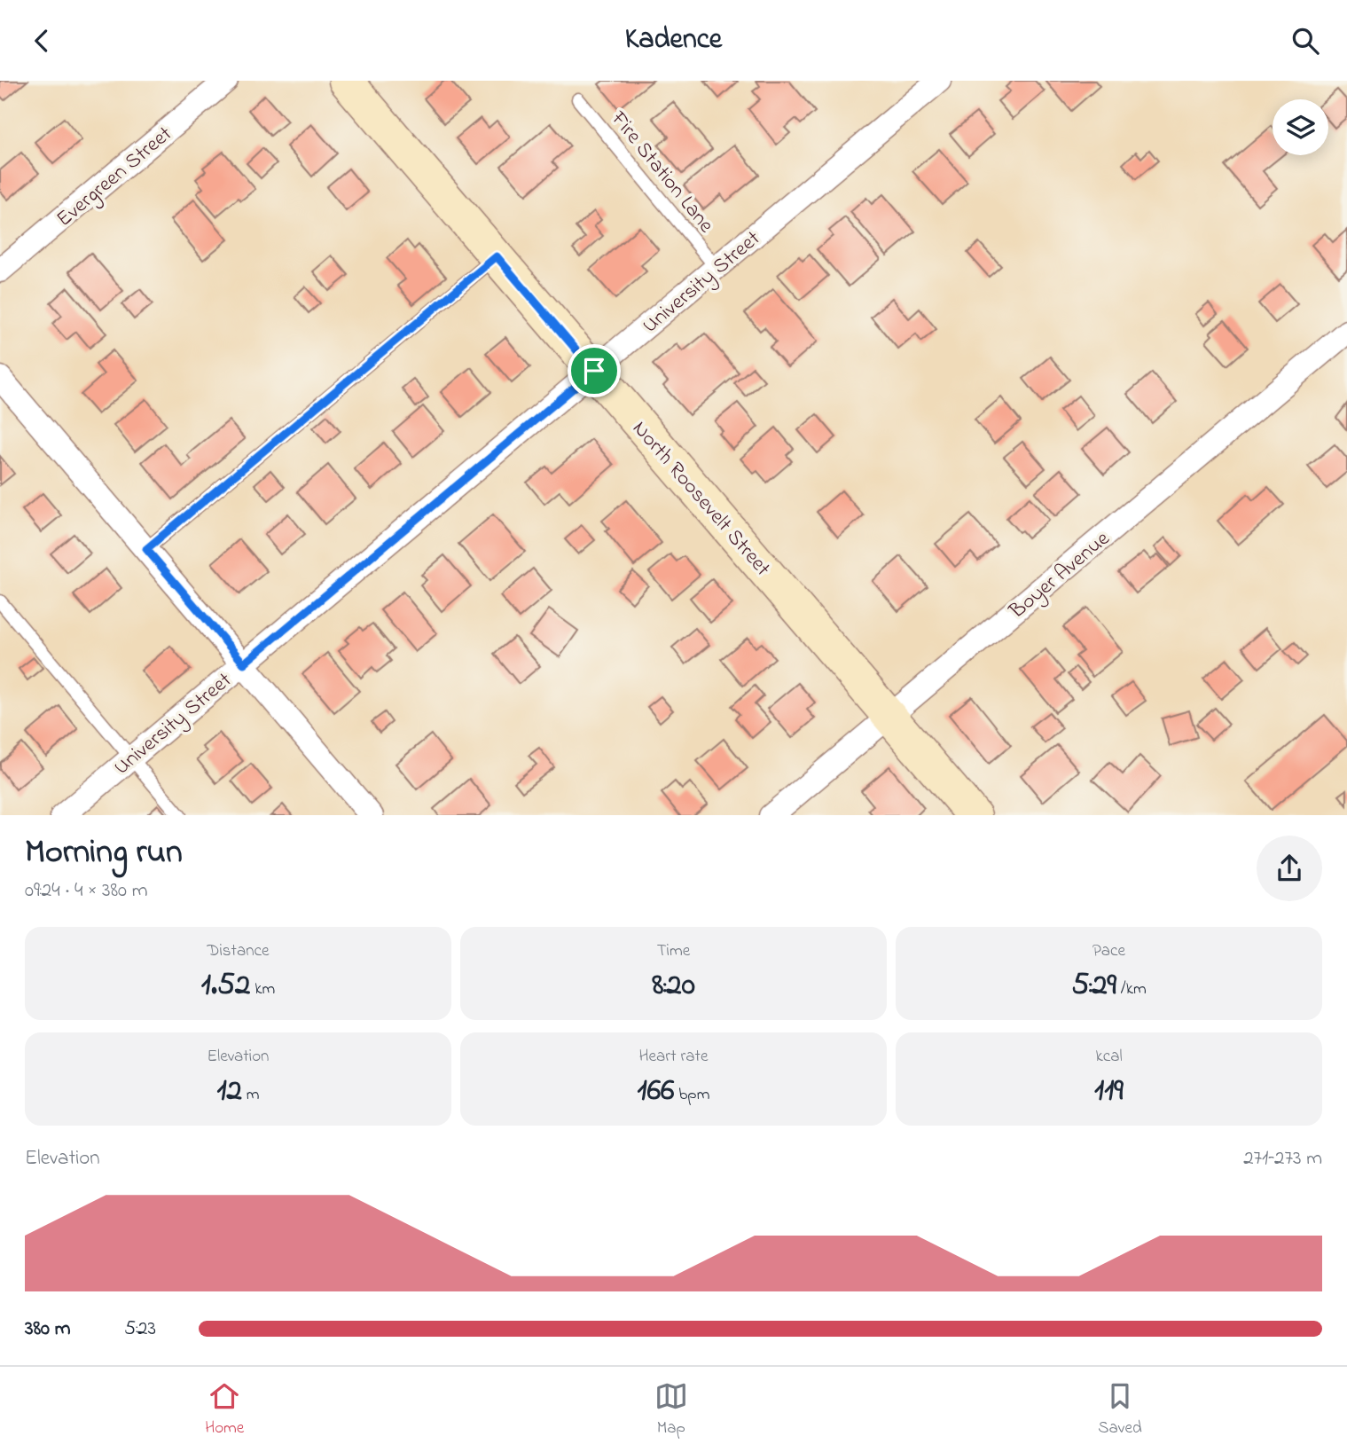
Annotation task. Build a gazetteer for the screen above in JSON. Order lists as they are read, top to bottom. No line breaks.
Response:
{"streets":{"main road":["North Roosevelt Street"],"street":["Evergreen Street","University Street","Boyer Avenue"],"lane":["Fire Station Lane"]},"crossings":[["Fire Station Lane","University Street"],["University Street","North Roosevelt Street"],["North Roosevelt Street","Boyer Avenue"]],"page":{"header":"Kadence","heading":["Morning run","09:24 · 4 × 380 m"],"stats":[["Distance","1.52 km"],["Time","8:20"],["Pace","5:29 /km"],["Elevation","12 m"],["Heart rate","166 bpm"],["kcal","119"]],"chart":["Elevation","271–273 m"],"list":[{"name":"380 m","note":"5:23"}],"tabs":["Home","Map","Saved"]}}
